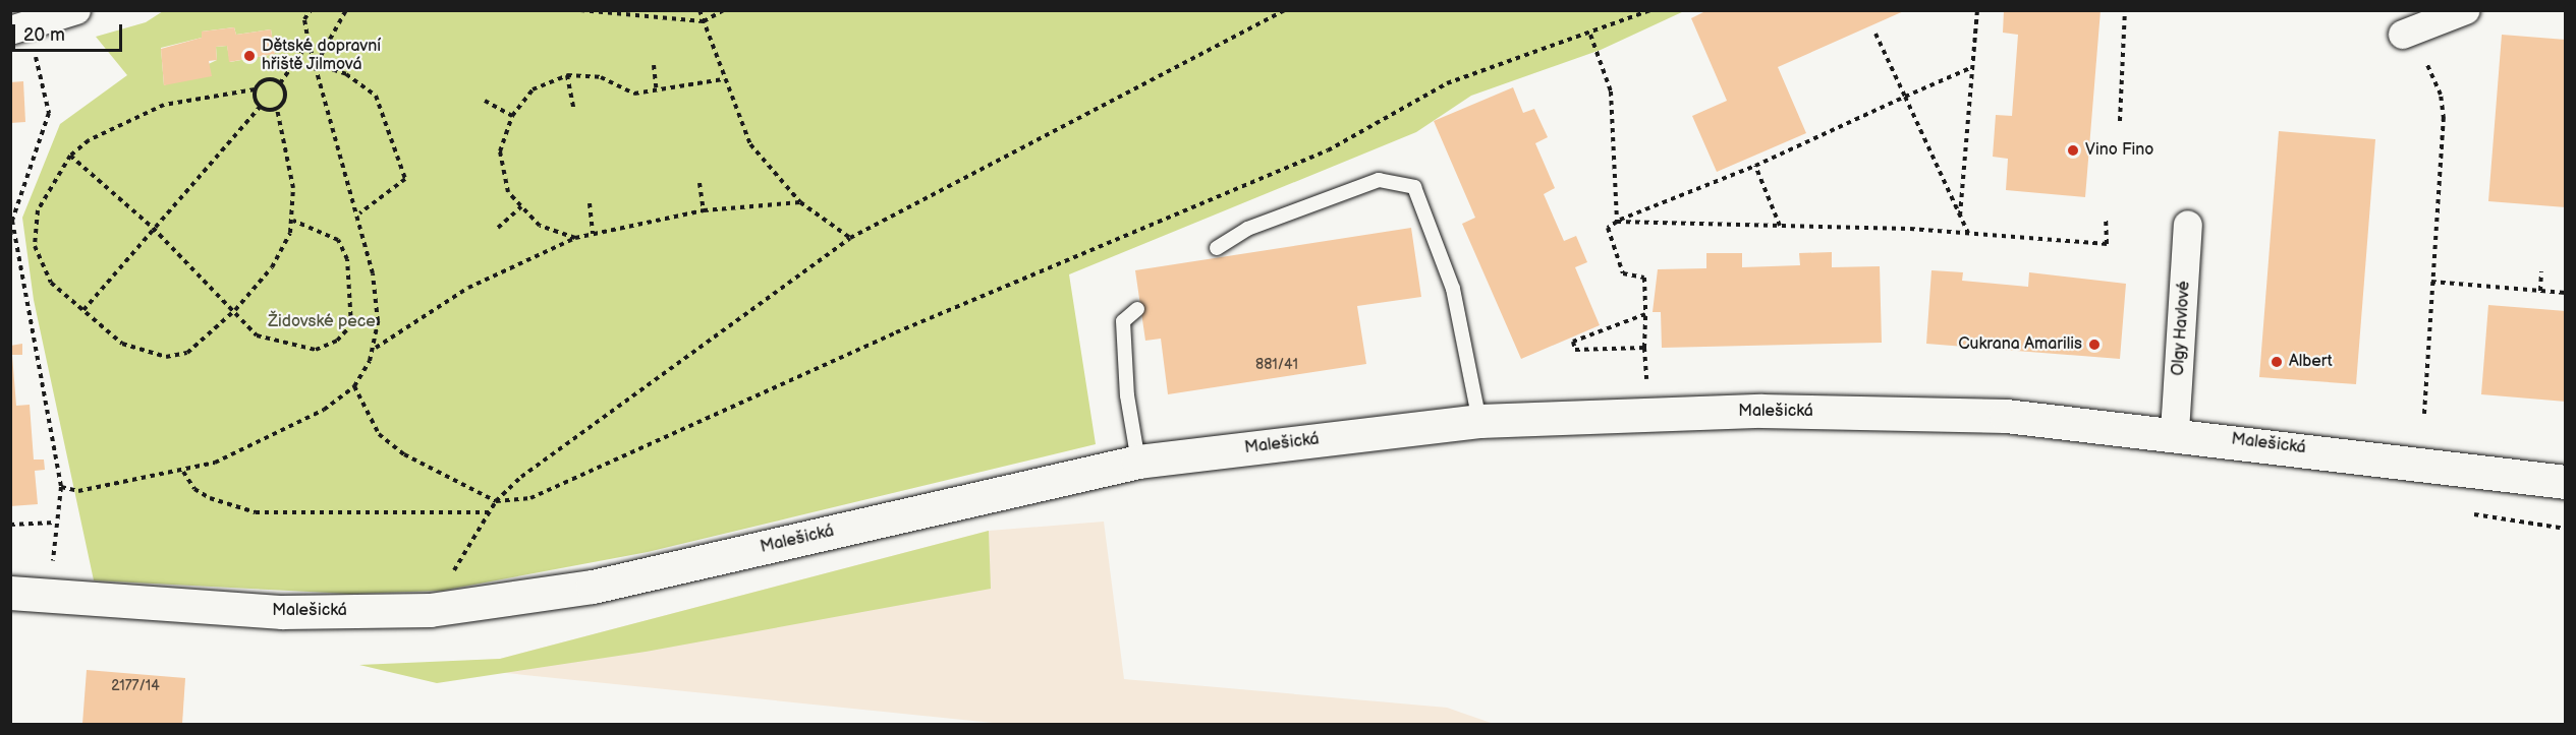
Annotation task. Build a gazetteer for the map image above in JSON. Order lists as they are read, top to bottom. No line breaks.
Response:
{"streets":{"street":["Olgy Havlové","Malešická"]},"crossings":[["Olgy Havlové","Malešická"]],"parks":["Židovské pece"],"places":["Dětské dopravní hřiště Jilmová","Vino Fino","Cukrana Amarilis","Albert"],"house_numbers":["881/41","2177/14"],"scale_bar":"20 m"}
